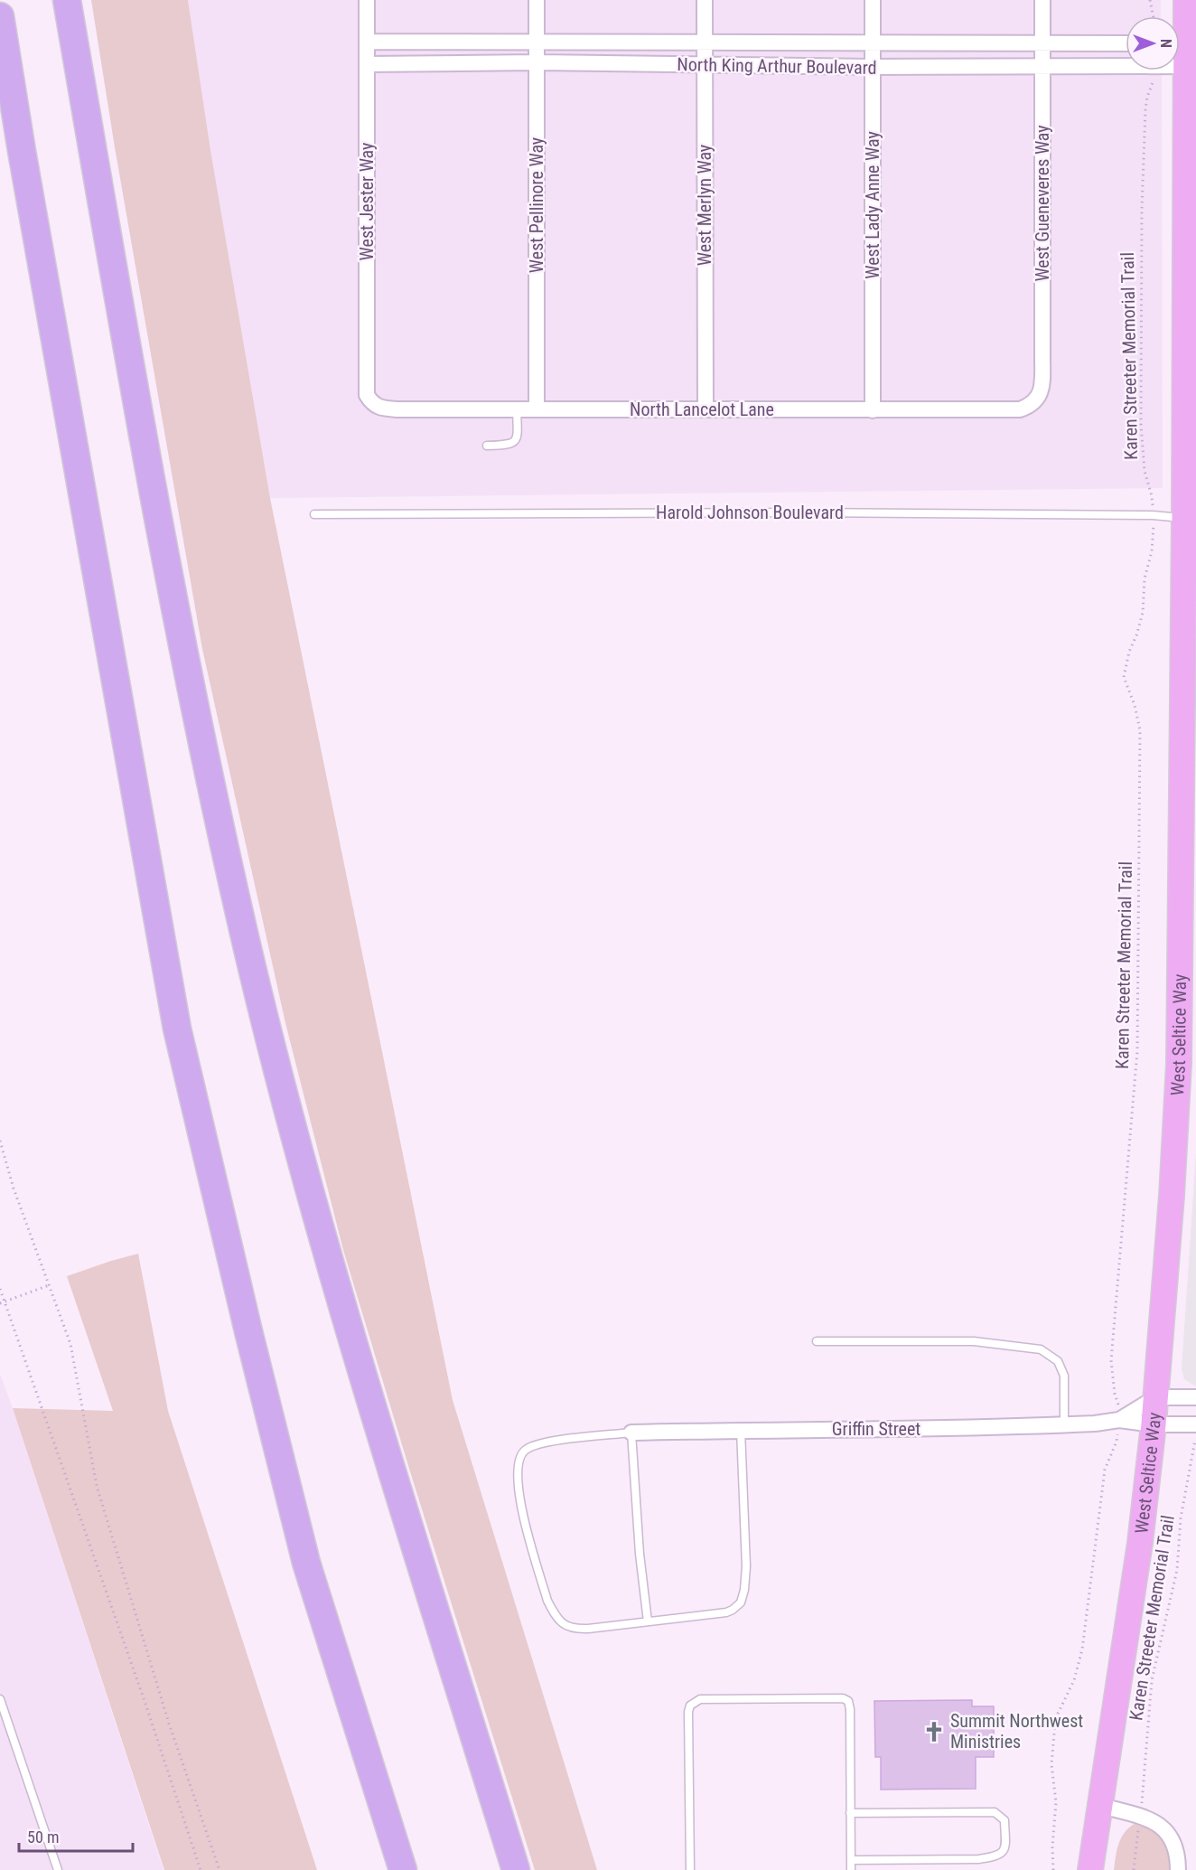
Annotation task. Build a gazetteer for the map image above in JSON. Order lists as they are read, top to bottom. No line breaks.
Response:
{"streets":{"main road":["West Seltice Way"],"street":["North King Arthur Boulevard","West Jester Way","West Gueneveres Way","West Pellinore Way","West Merlyn Way","West Lady Anne Way","North Lancelot Lane","Griffin Street"],"lane":["Harold Johnson Boulevard"],"path":["Karen Streeter Memorial Trail"]},"crossings":[["North King Arthur Boulevard","West Jester Way"],["North King Arthur Boulevard","West Gueneveres Way"],["North King Arthur Boulevard","West Pellinore Way"],["North King Arthur Boulevard","West Merlyn Way"],["North King Arthur Boulevard","West Lady Anne Way"],["West Jester Way","North Lancelot Lane"],["West Gueneveres Way","North Lancelot Lane"],["West Pellinore Way","North Lancelot Lane"],["West Merlyn Way","North Lancelot Lane"],["West Lady Anne Way","North Lancelot Lane"],["Karen Streeter Memorial Trail","Harold Johnson Boulevard"],["Karen Streeter Memorial Trail","Griffin Street"],["Harold Johnson Boulevard","West Seltice Way"],["West Seltice Way","Griffin Street"]],"places":{"church":["Summit Northwest Ministries"]},"scale_bar":"50 m","north":"right"}
